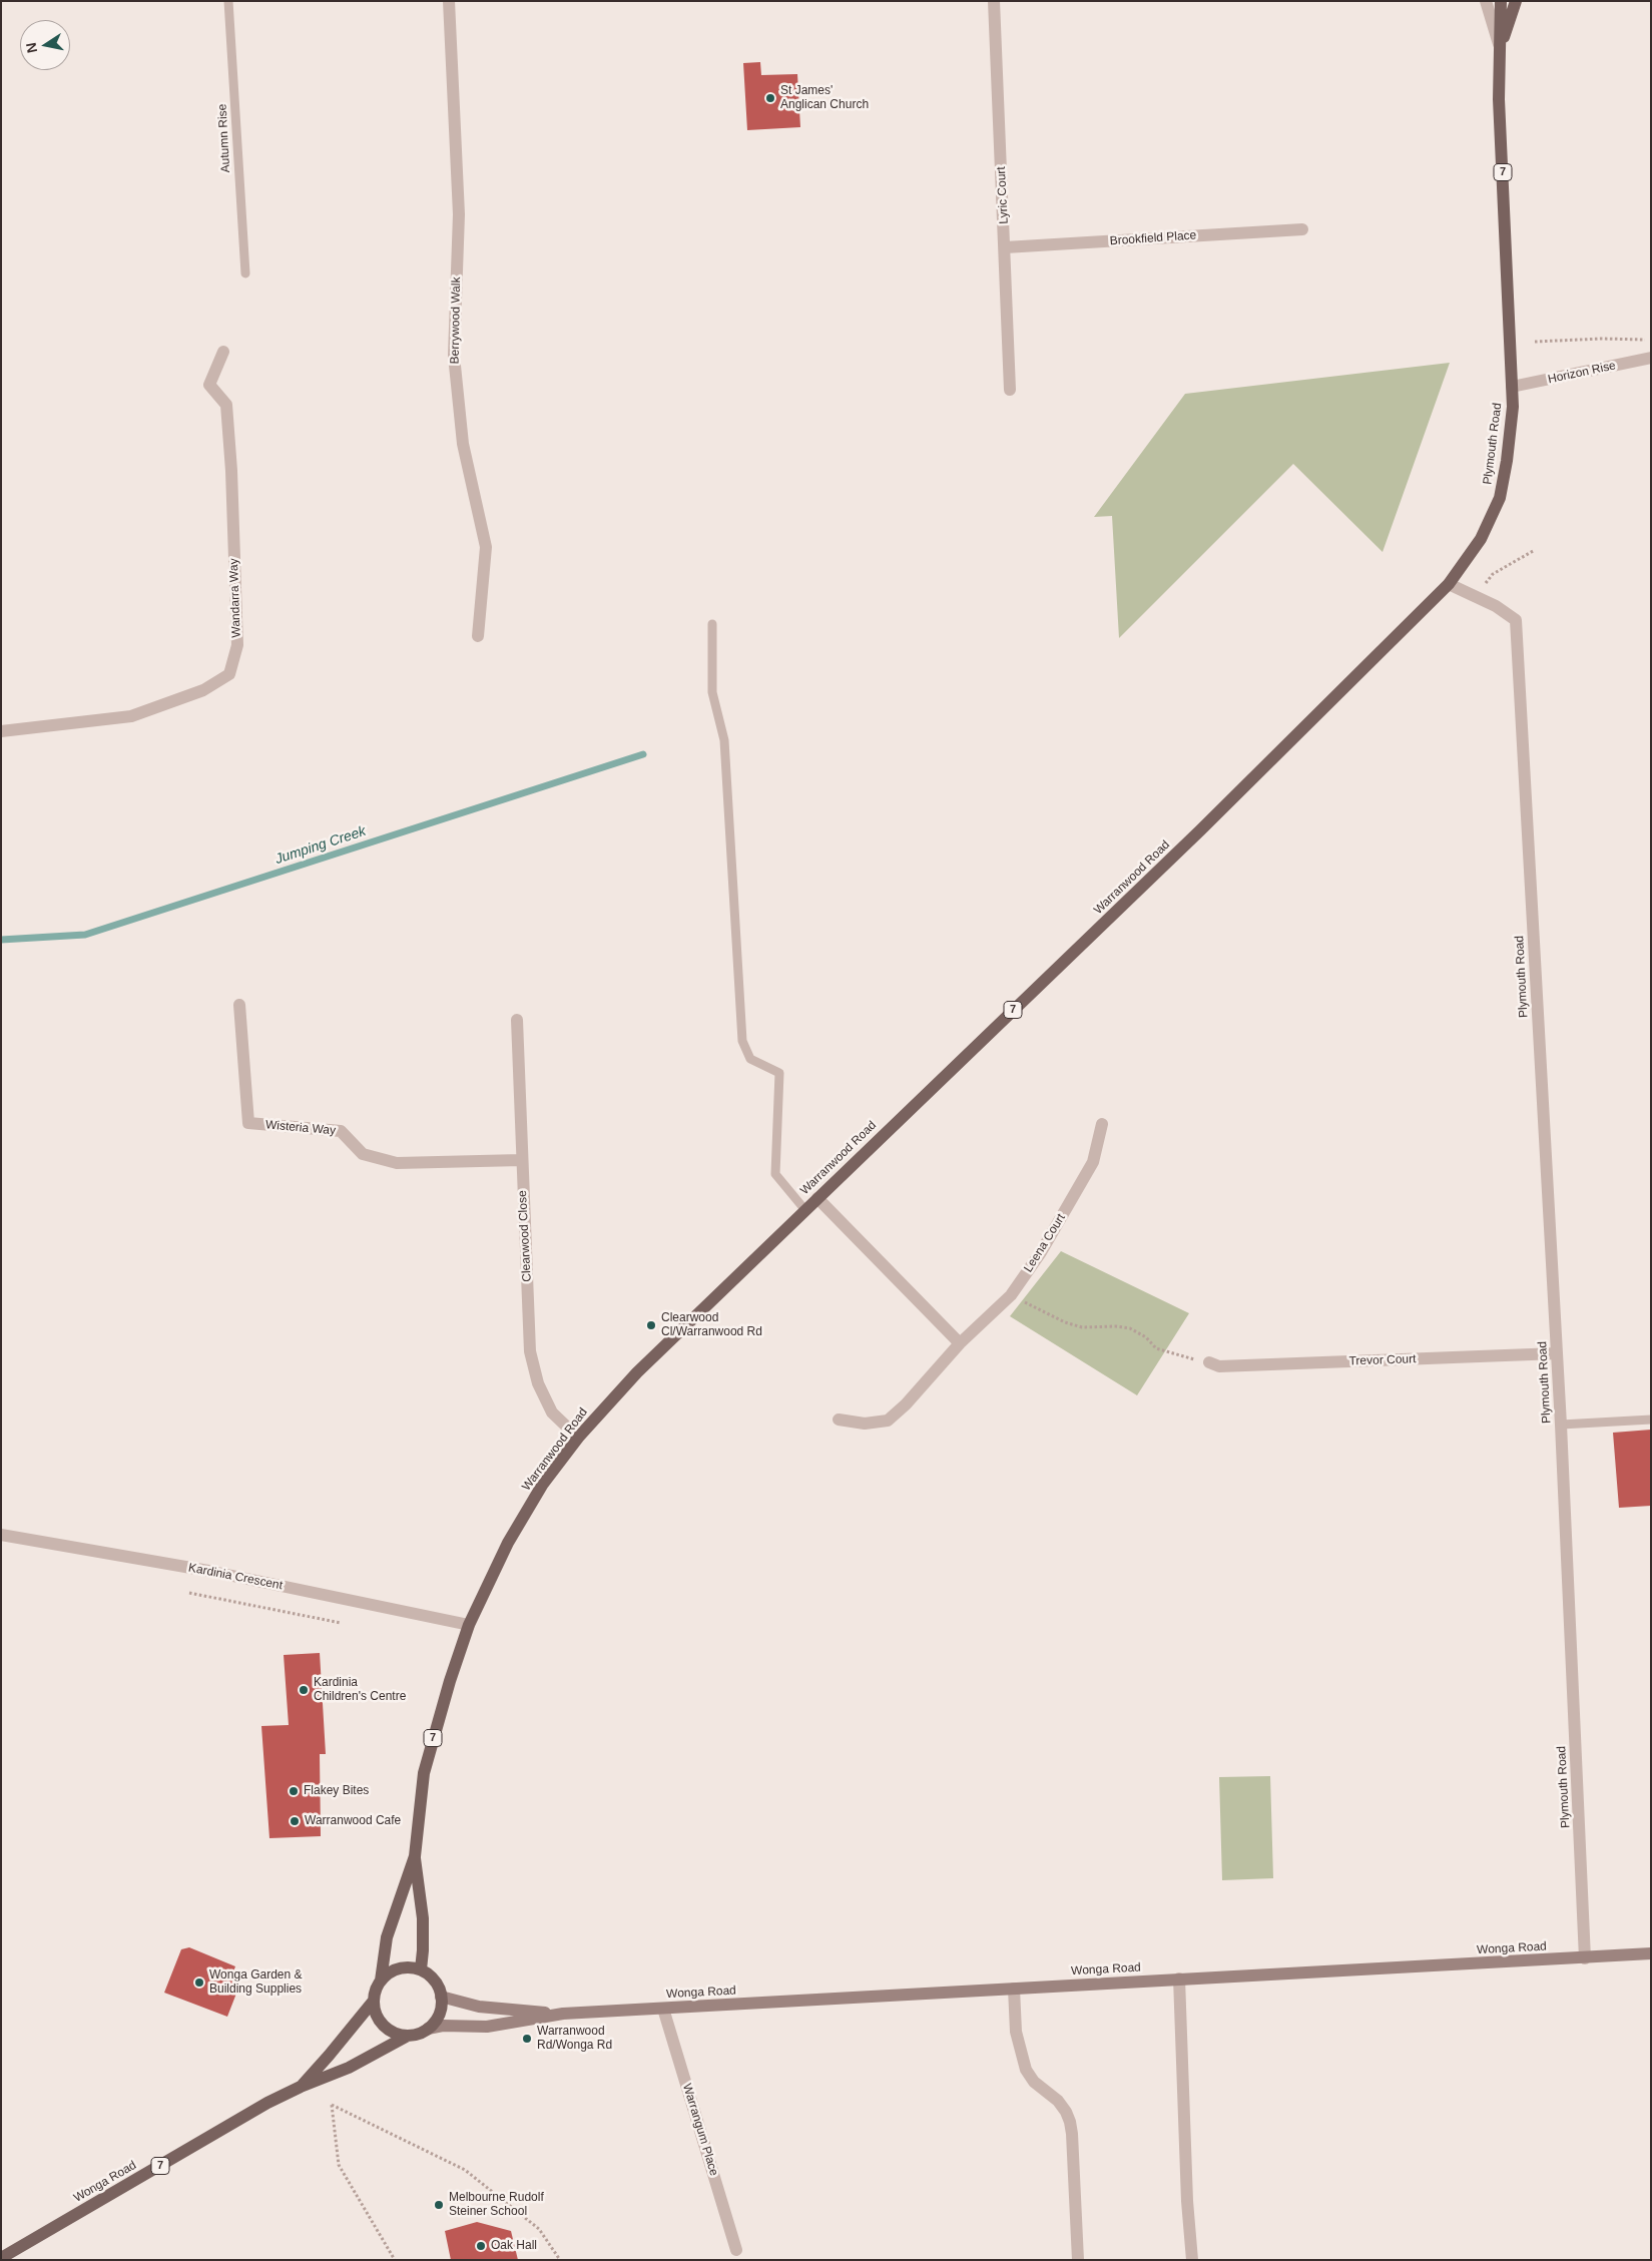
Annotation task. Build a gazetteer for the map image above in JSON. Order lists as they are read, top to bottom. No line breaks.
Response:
{"streets":{"main road":["7","Plymouth Road","Warranwood Road","Wonga Road"],"street":["Lyric Court","Brookfield Place","Berrywood Walk","Horizon Rise","Wandarra Way","Wisteria Way","Clearwood Close","Leena Court","Trevor Court","Kardinia Crescent","Warrangum Place"],"lane":["Autumn Rise"]},"crossings":[["7","Warranwood Road"],["7","Wonga Road"],["Lyric Court","Brookfield Place"],["Horizon Rise","Plymouth Road"],["Plymouth Road","Warranwood Road"],["Plymouth Road","Trevor Court"],["Plymouth Road","Wonga Road"],["Warranwood Road","Clearwood Close"],["Warranwood Road","Kardinia Crescent"],["Warranwood Road","Wonga Road"],["Wisteria Way","Clearwood Close"],["Wonga Road","Warrangum Place"]],"water":["Jumping Creek"],"places":["St James' Anglican Church","Clearwood Cl/Warranwood Rd","Kardinia Children's Centre","Flakey Bites","Warranwood Cafe","Wonga Garden & Building Supplies","Warranwood Rd/Wonga Rd","Melbourne Rudolf Steiner School","Oak Hall"],"north":"left"}
